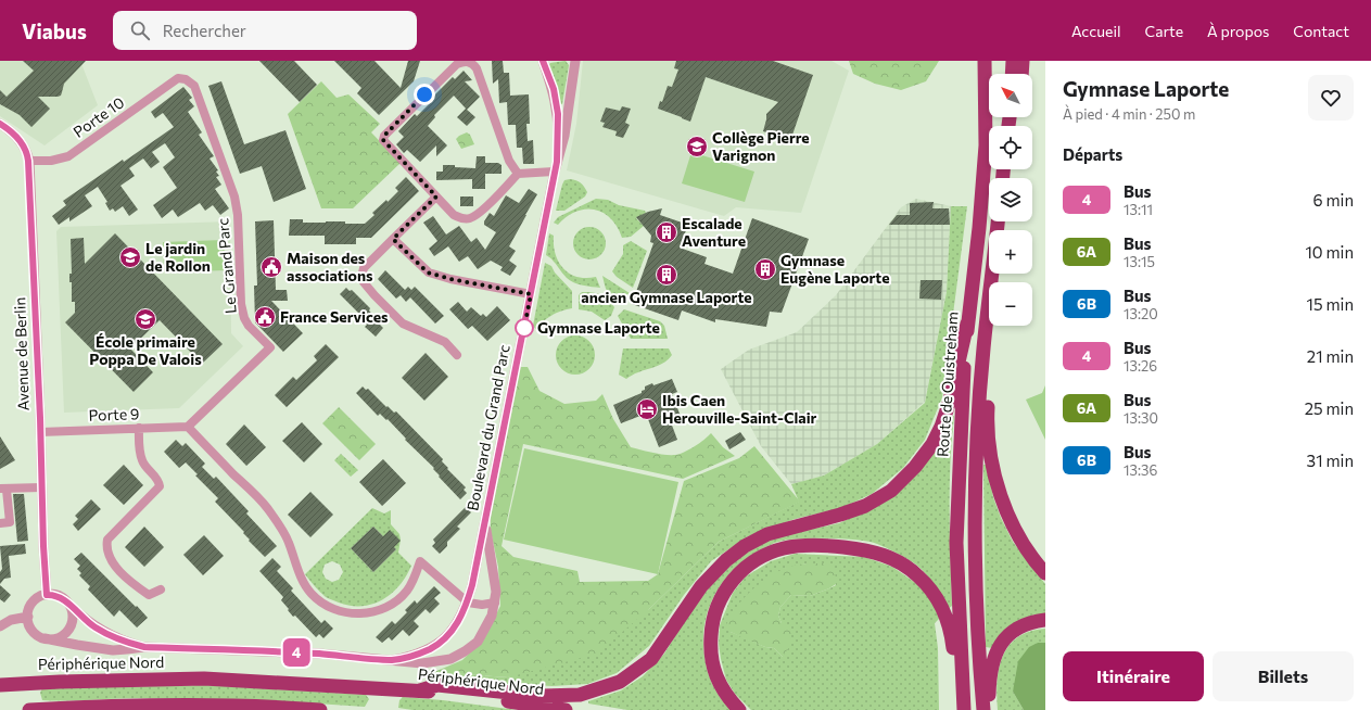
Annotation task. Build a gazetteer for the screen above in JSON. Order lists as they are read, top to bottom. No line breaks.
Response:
{"streets":{"highway":["Route de Ouistreham","Périphérique Nord"],"street":["Porte 10","Le Grand Parc","Avenue de Berlin","Porte 9","Boulevard du Grand Parc"]},"crossings":[["Porte 10","Le Grand Parc"],["Porte 10","Avenue de Berlin"],["Le Grand Parc","Porte 9"],["Avenue de Berlin","Porte 9"],["Avenue de Berlin","Boulevard du Grand Parc"]],"places":{"school or university":["Collège Pierre Varignon","Le jardin de Rollon","École primaire Poppa De Valois"],"building":["Escalade Aventure","Gymnase Eugène Laporte","ancien Gymnase Laporte"],"public building":["Maison des associations","France Services"],"other":["Gymnase Laporte"],"hotel":["Ibis Caen Herouville-Saint-Clair"]},"lines":["bus line 4"],"north":"top left","page":{"header":"Viabus","search":"Rechercher","nav":["Accueil","Carte","À propos","Contact"],"on_map":"4","heading":[["Gymnase Laporte","À pied · 4 min · 250 m"],"Départs"],"map_buttons":["+","−"],"list":[{"mark":"4","name":"Bus","note":"13:11","value":"6 min"},{"mark":"6A","name":"Bus","note":"13:15","value":"10 min"},{"mark":"6B","name":"Bus","note":"13:20","value":"15 min"},{"mark":"4","name":"Bus","note":"13:26","value":"21 min"},{"mark":"6A","name":"Bus","note":"13:30","value":"25 min"},{"mark":"6B","name":"Bus","note":"13:36","value":"31 min"}],"buttons":["Itinéraire","Billets"]}}
